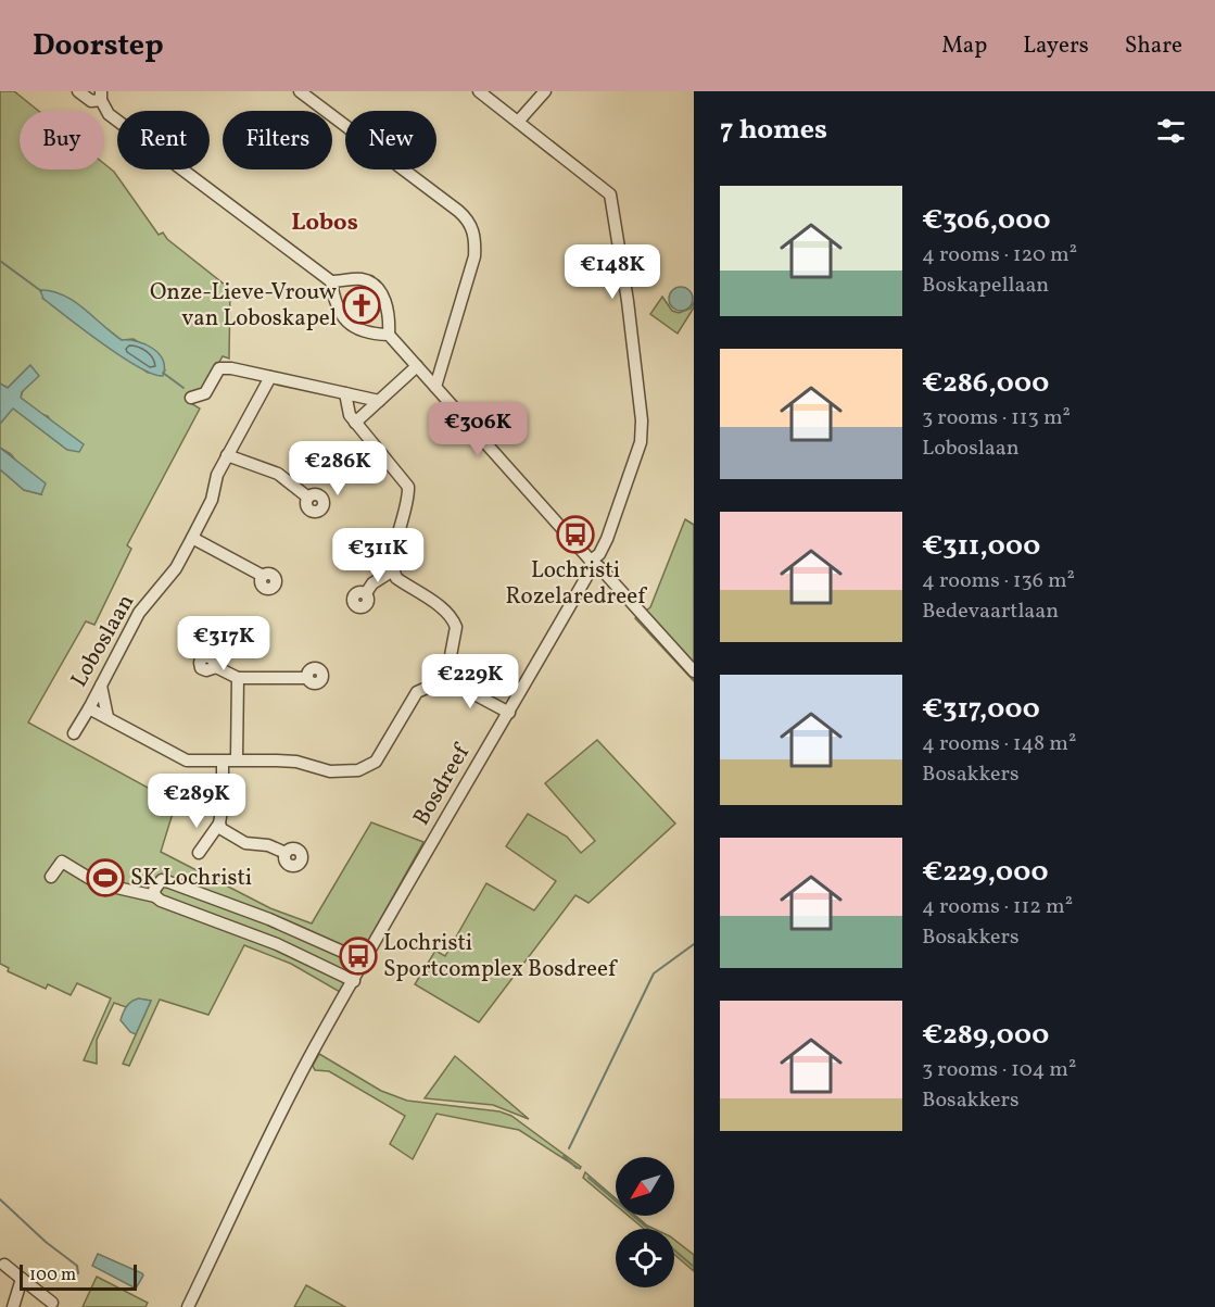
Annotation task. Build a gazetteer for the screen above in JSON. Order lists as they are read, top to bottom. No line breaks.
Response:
{"streets":{"street":["Loboslaan","Bosdreef"]},"districts":["Lobos"],"places":{"church":["Onze-Lieve-Vrouw van Loboskapel"],"bus stop":["Lochristi Rozelaredreef","Lochristi Sportcomplex Bosdreef"],"sports":["SK Lochristi"]},"scale_bar":"100 m","north":"bottom left","page":{"header":"Doorstep","nav":["Map","Layers","Share"],"heading":"7 homes","chip":["Buy","Rent","Filters","New"],"list":[{"name":"€306,000","note":"4 rooms · 120 m² · Boskapellaan"},{"name":"€286,000","note":"3 rooms · 113 m² · Loboslaan"},{"name":"€311,000","note":"4 rooms · 136 m² · Bedevaartlaan"},{"name":"€317,000","note":"4 rooms · 148 m² · Bosakkers"},{"name":"€229,000","note":"4 rooms · 112 m² · Bosakkers"},{"name":"€289,000","note":"3 rooms · 104 m² · Bosakkers"}],"price":["€148K","€306K","€286K","€311K","€317K","€229K","€289K"],"scale":"100 m"}}
